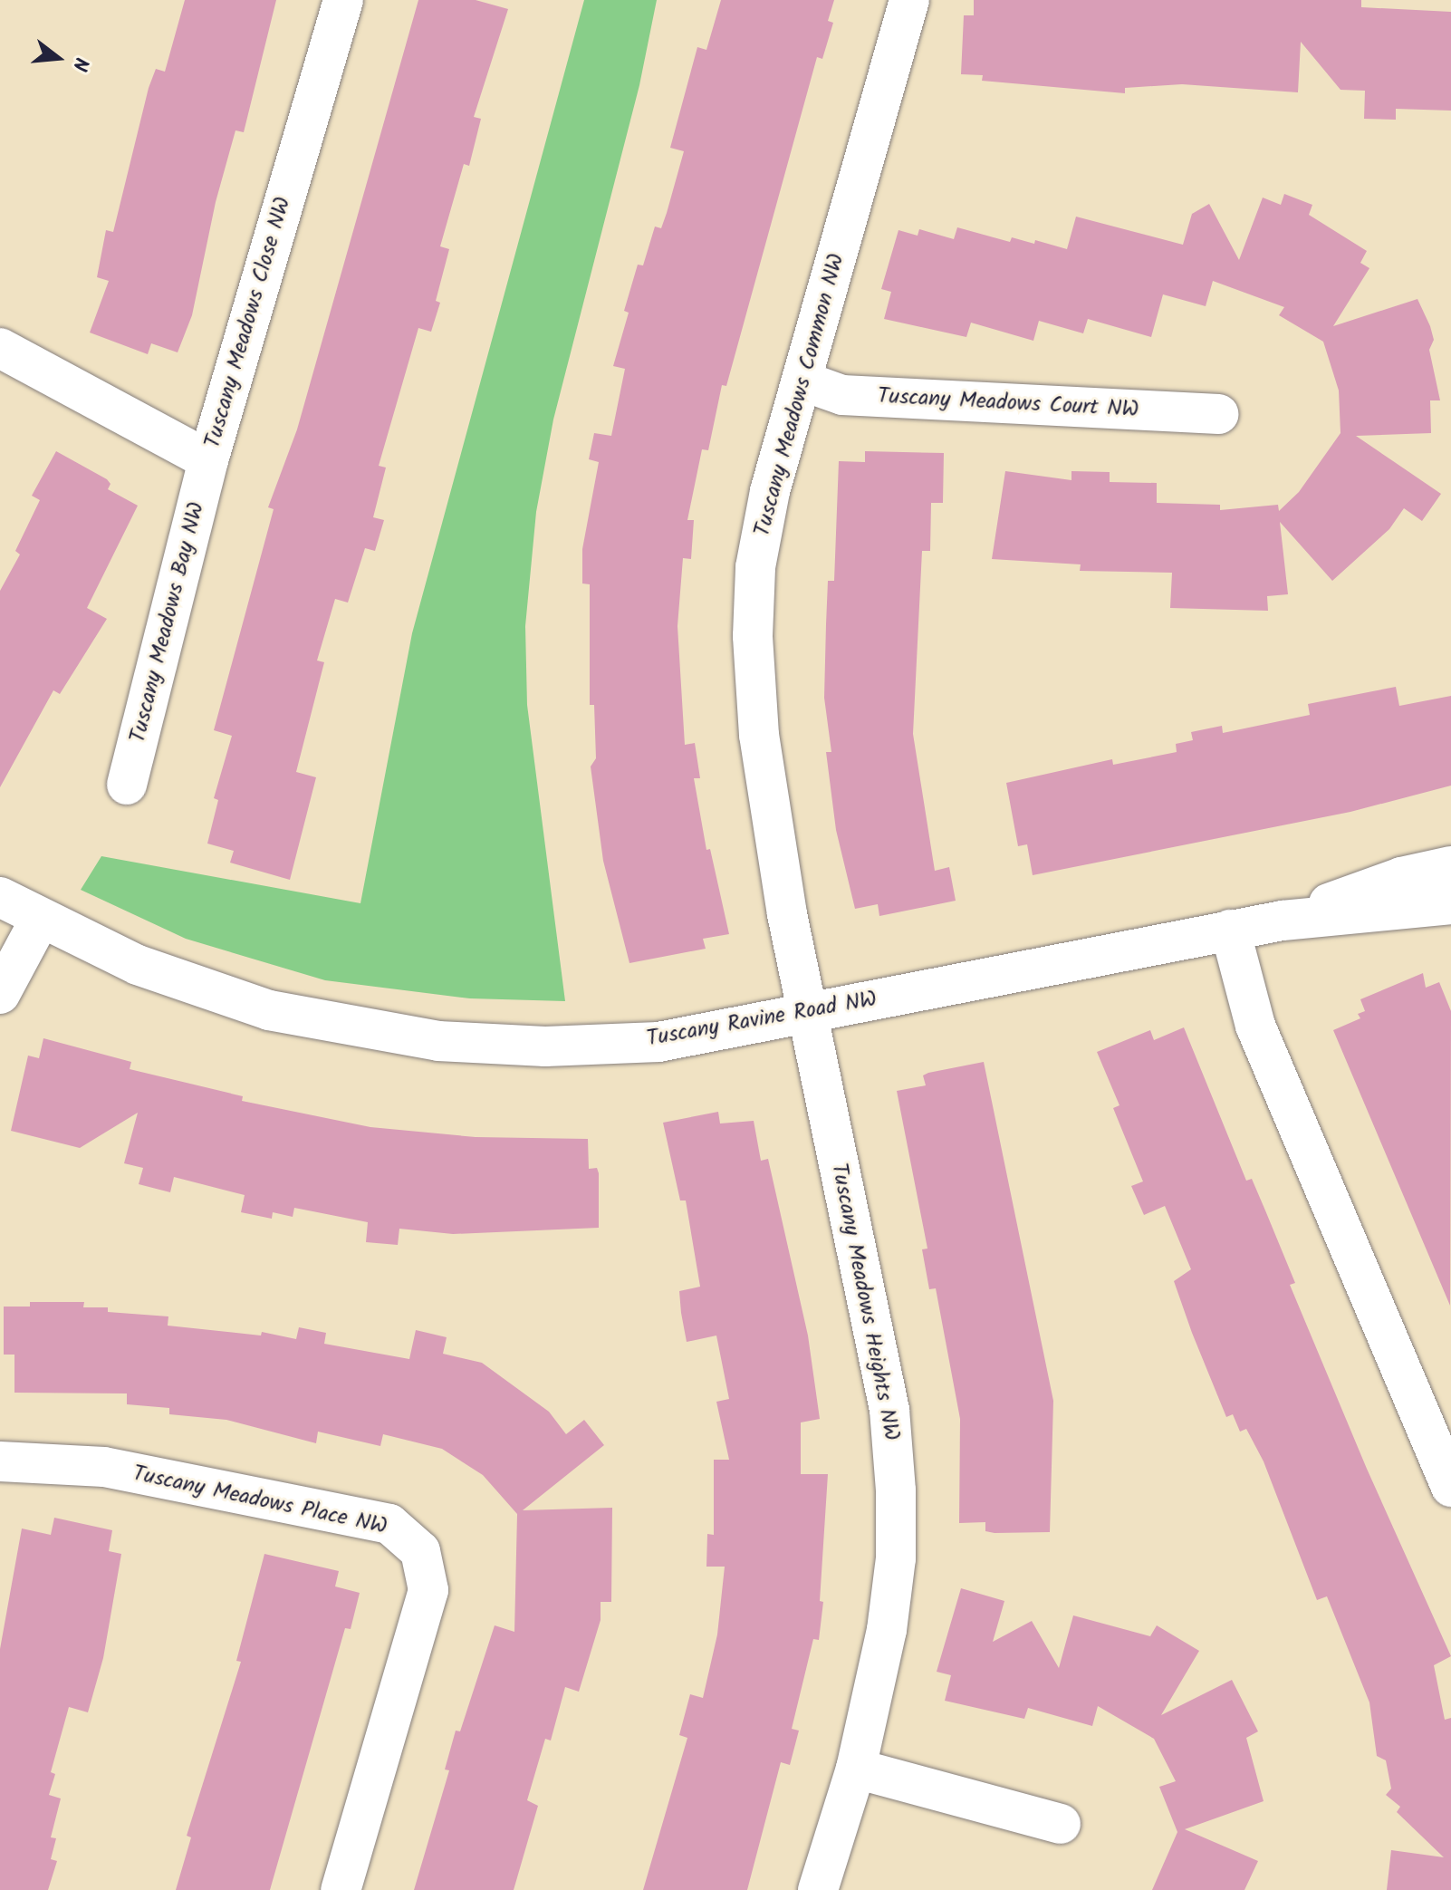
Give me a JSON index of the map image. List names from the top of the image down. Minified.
{"streets":{"street":["Tuscany Meadows Close NW","Tuscany Meadows Common NW","Tuscany Meadows Court NW","Tuscany Meadows Bay NW","Tuscany Ravine Road NW","Tuscany Meadows Heights NW","Tuscany Meadows Place NW"]},"crossings":[["Tuscany Meadows Close NW","Tuscany Meadows Bay NW"],["Tuscany Meadows Common NW","Tuscany Meadows Court NW"],["Tuscany Meadows Common NW","Tuscany Ravine Road NW"],["Tuscany Meadows Common NW","Tuscany Meadows Heights NW"],["Tuscany Ravine Road NW","Tuscany Meadows Heights NW"]],"north":"right"}
